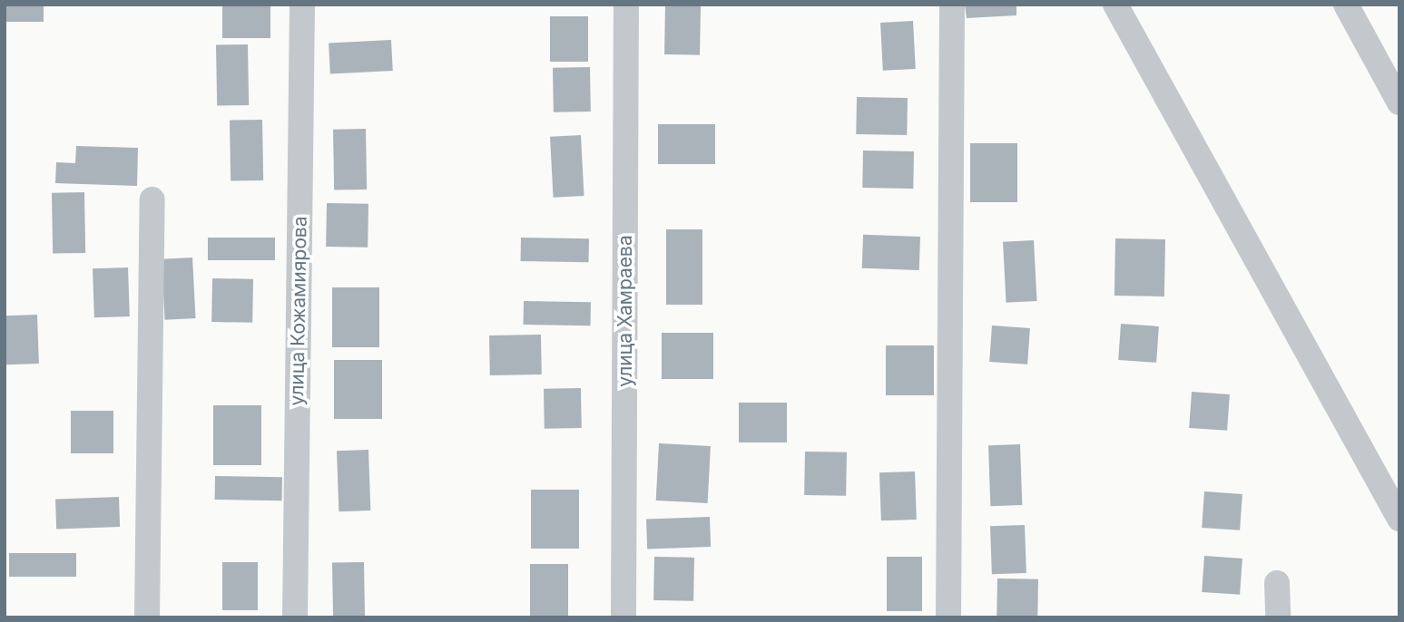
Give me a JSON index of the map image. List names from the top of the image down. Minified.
{"streets":{"street":["улица Кожамиярова","улица Хамраева"]}}
